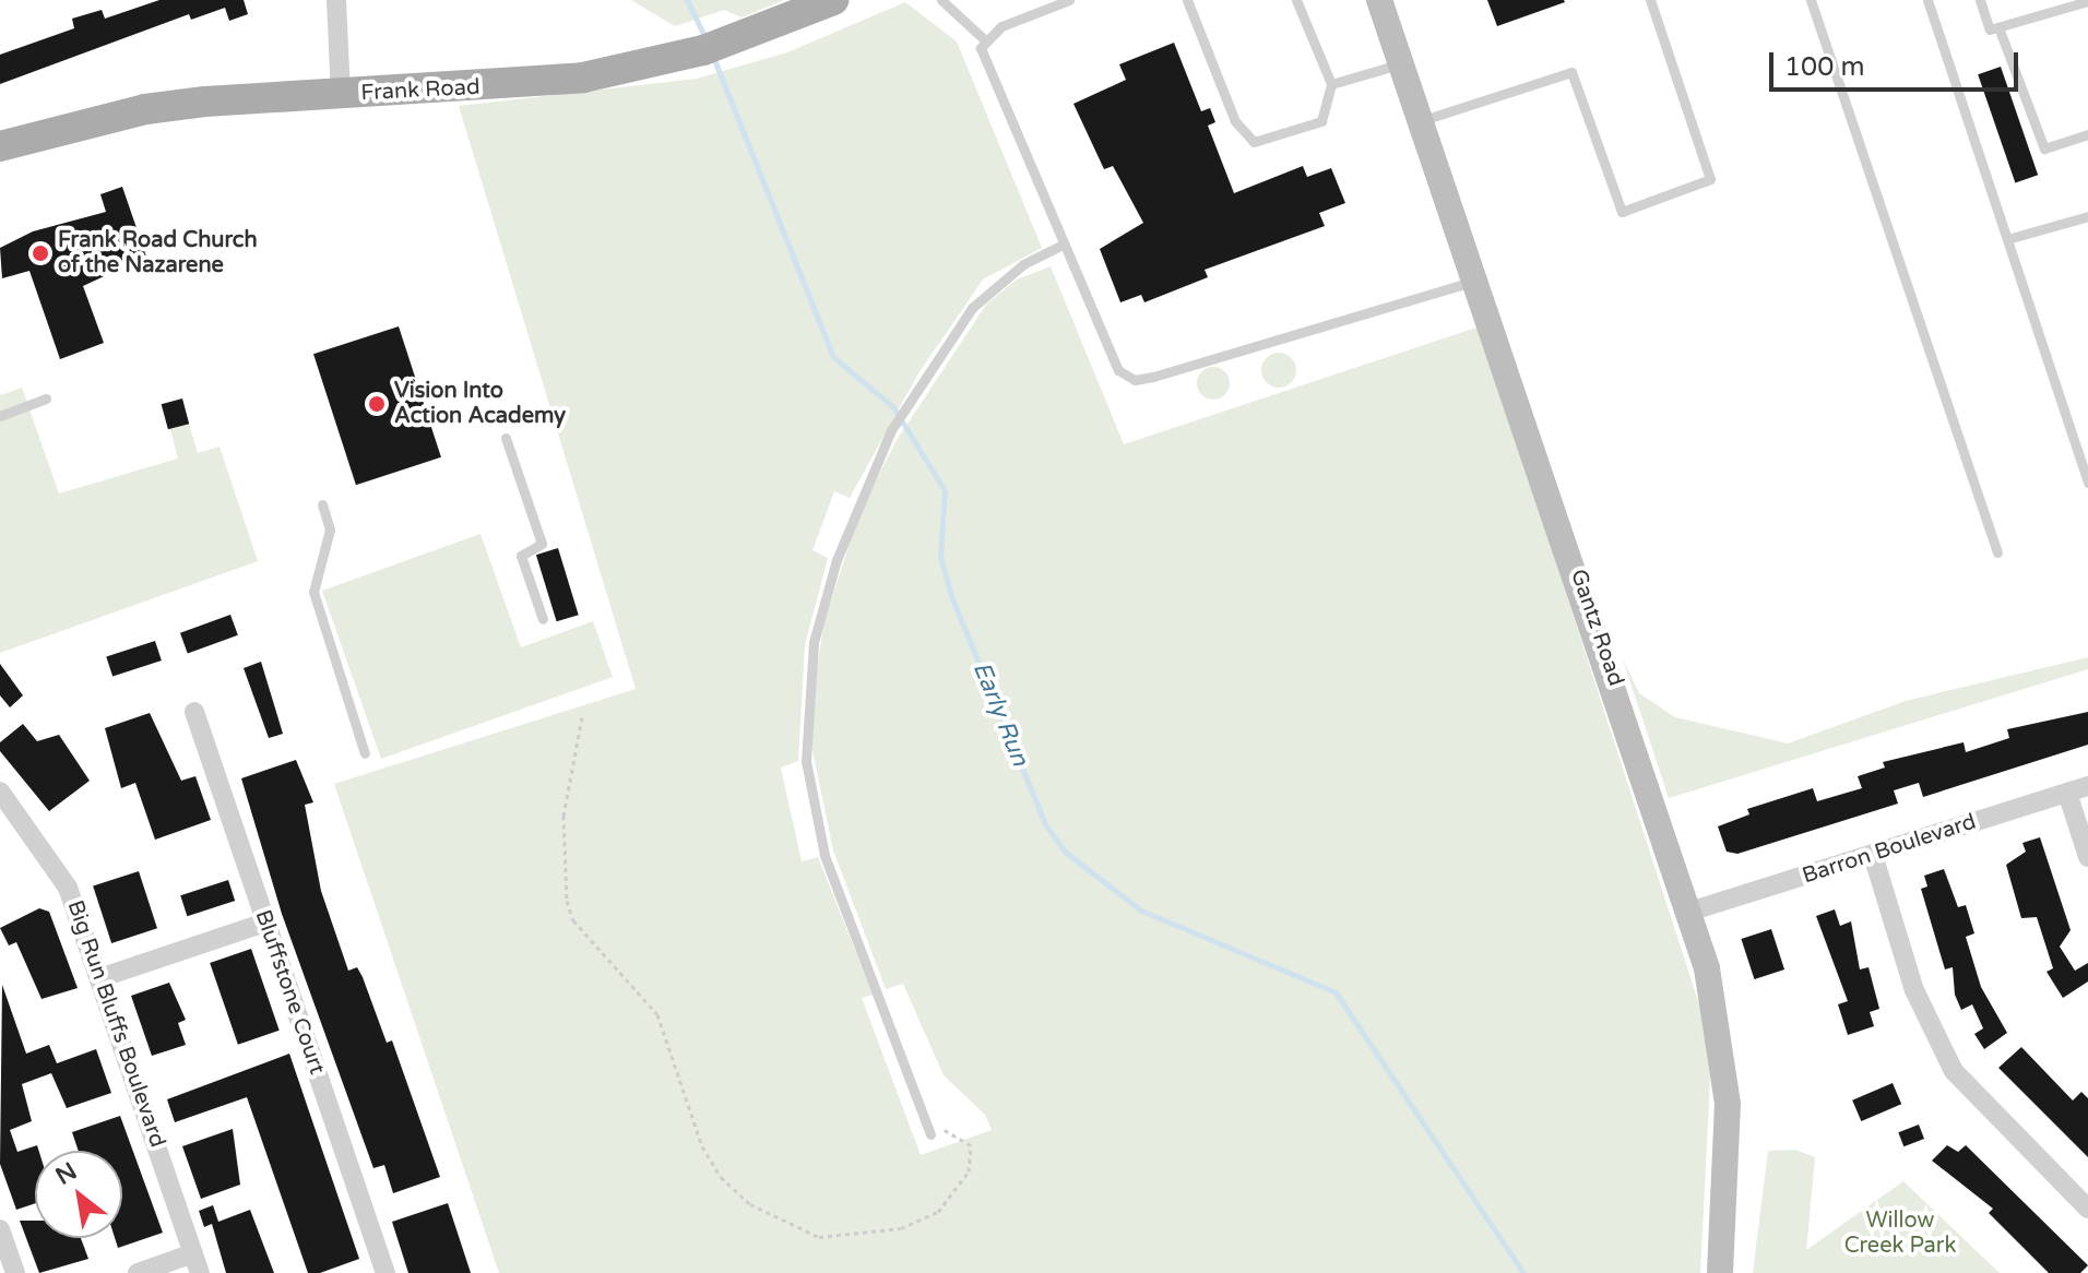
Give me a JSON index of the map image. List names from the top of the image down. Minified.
{"streets":{"main road":["Frank Road","Gantz Road"],"street":["Barron Boulevard","Bluffstone Court","Big Run Bluffs Boulevard"]},"crossings":[["Gantz Road","Barron Boulevard"]],"water":["Early Run"],"parks":["Willow Creek Park"],"places":["Frank Road Church of the Nazarene","Vision Into Action Academy"],"scale_bar":"100 m","north":"top left"}
